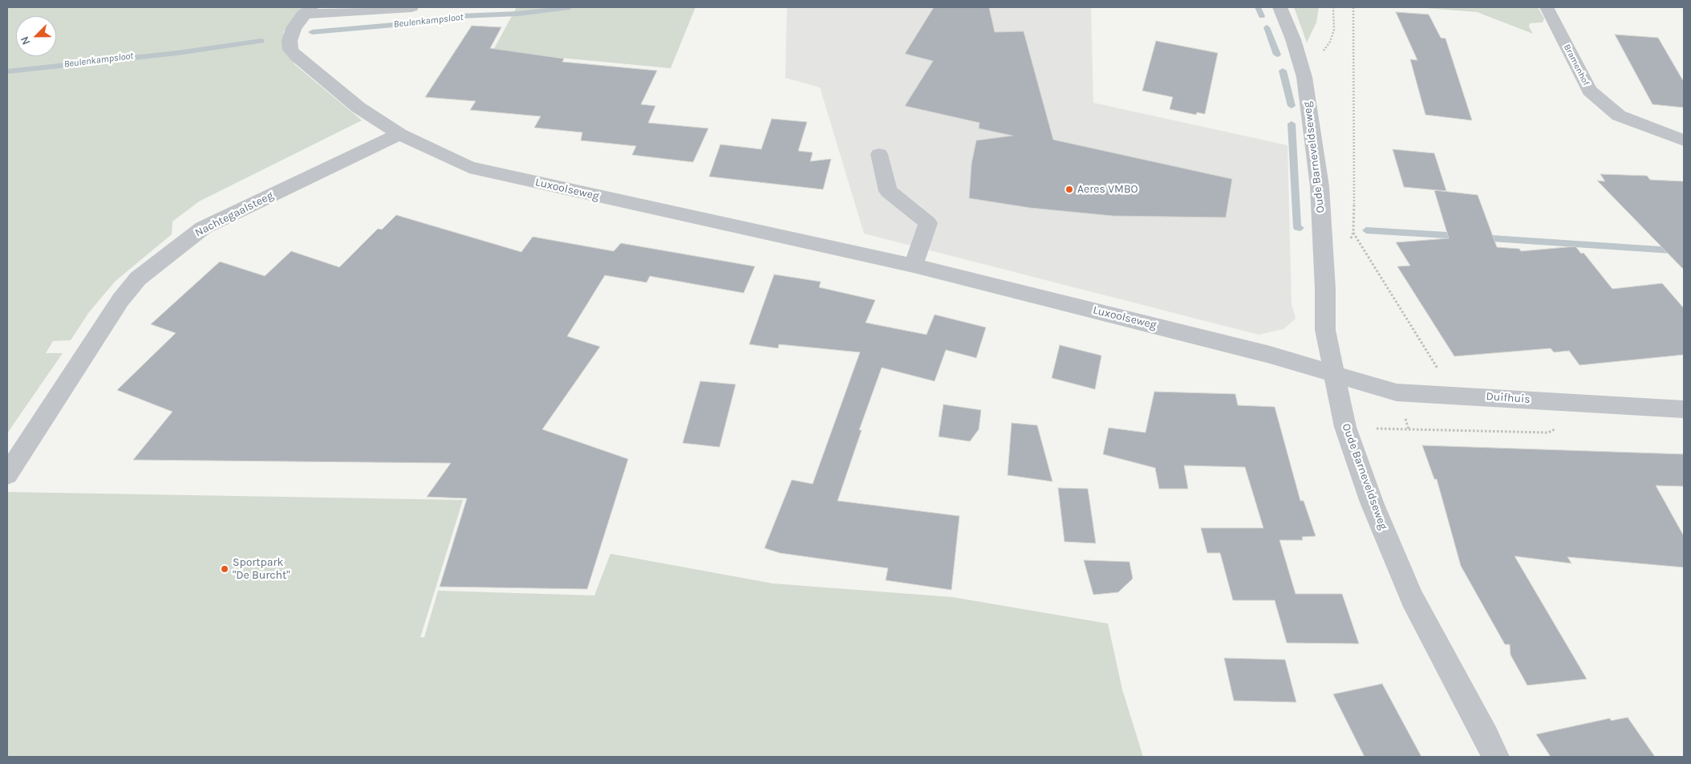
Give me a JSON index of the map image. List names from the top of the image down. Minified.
{"streets":{"street":["Bramenhof","Oude Barneveldseweg","Luxoolseweg","Nachtegaalsteeg","Duifhuis"]},"crossings":[["Oude Barneveldseweg","Luxoolseweg"],["Oude Barneveldseweg","Duifhuis"],["Luxoolseweg","Nachtegaalsteeg"],["Luxoolseweg","Duifhuis"]],"water":["Beulenkampsloot"],"places":["Aeres VMBO","Sportpark \"De Burcht\""],"north":"bottom left"}
